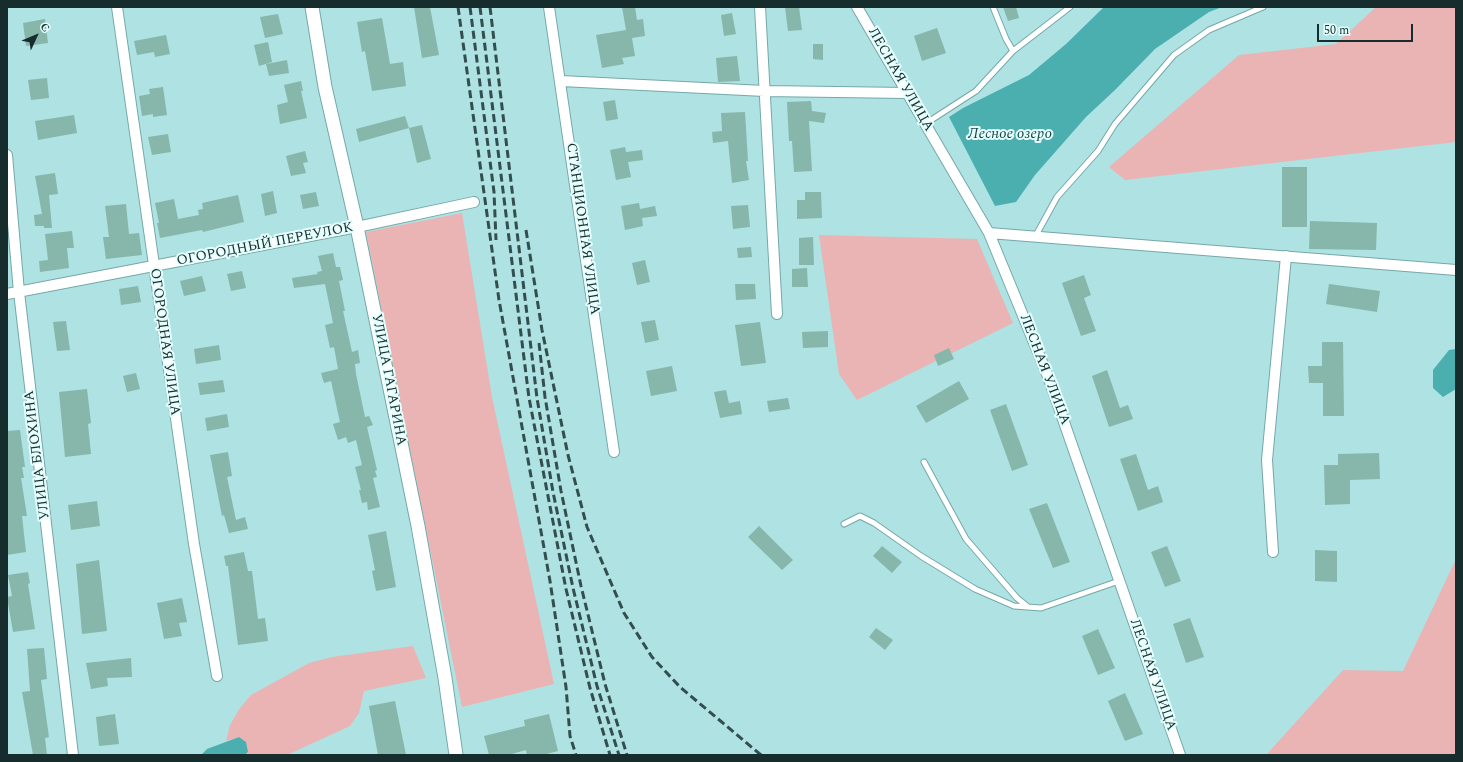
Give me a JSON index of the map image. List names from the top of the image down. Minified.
{"streets":{"street":["ЛЕСНАЯ УЛИЦА","СТАНЦИОННАЯ УЛИЦА","ОГОРОДНЫЙ ПЕРЕУЛОК","ОГОРОДНАЯ УЛИЦА","УЛИЦА ГАГАРИНА","УЛИЦА БЛОХИНА"]},"crossings":[["ОГОРОДНЫЙ ПЕРЕУЛОК","ОГОРОДНАЯ УЛИЦА"],["ОГОРОДНЫЙ ПЕРЕУЛОК","УЛИЦА ГАГАРИНА"],["ОГОРОДНЫЙ ПЕРЕУЛОК","УЛИЦА БЛОХИНА"]],"water":["Лесное озеро"],"scale_bar":"50 m","north":"top right"}
